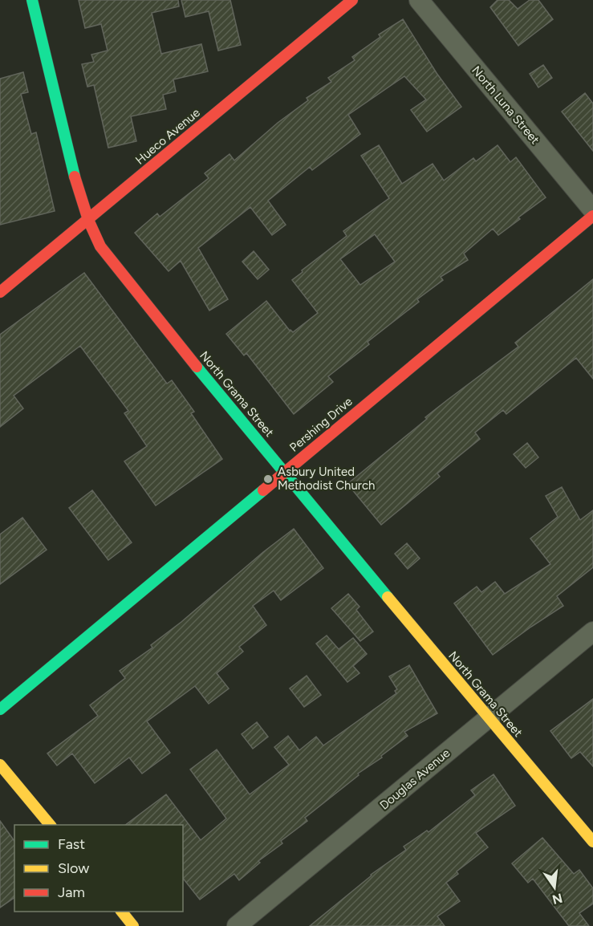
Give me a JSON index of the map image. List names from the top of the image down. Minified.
{"streets":{"street":["North Luna Street","Hueco Avenue","North Grama Street","Pershing Drive","Douglas Avenue"]},"crossings":[["Hueco Avenue","North Grama Street"],["North Grama Street","Pershing Drive"],["North Grama Street","Douglas Avenue"]],"places":["Asbury United Methodist Church"],"legend":["Fast","Slow","Jam"],"north":"bottom"}
